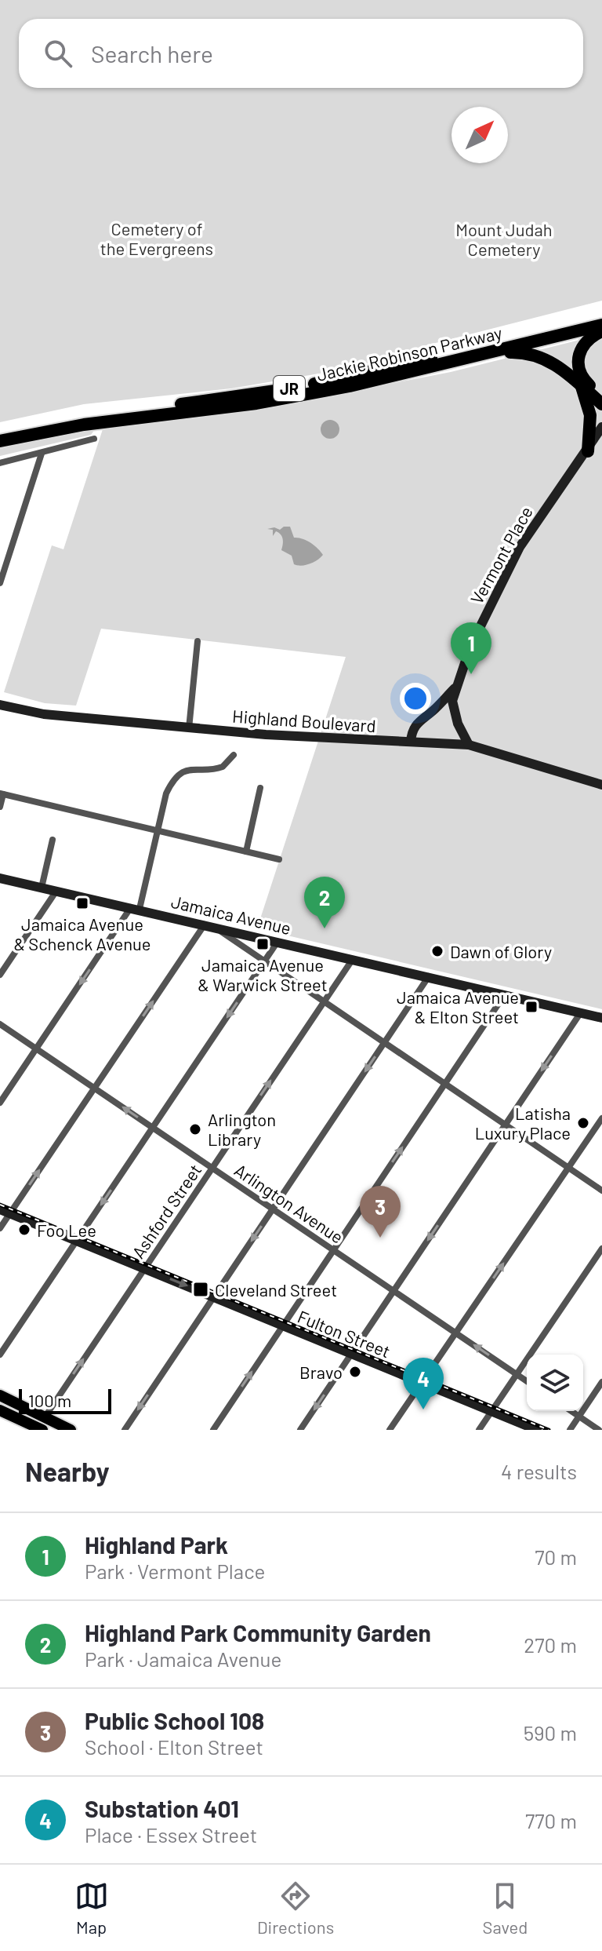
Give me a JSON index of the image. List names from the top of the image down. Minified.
{"streets":{"highway":["Jackie Robinson Parkway","JR"],"main road":["Vermont Place","Highland Boulevard","Jamaica Avenue","Fulton Street"],"street":["Arlington Avenue","Ashford Street"]},"crossings":[["Vermont Place","Highland Boulevard"],["Jamaica Avenue","Ashford Street"],["Arlington Avenue","Ashford Street"],["Ashford Street","Fulton Street"]],"one_way":["Ashford Street"],"parks":["Cemetery of the Evergreens","Mount Judah Cemetery"],"places":{"transit":["Jamaica Avenue & Schenck Avenue","Jamaica Avenue & Warwick Street","Jamaica Avenue & Elton Street","Cleveland Street"],"other":["Dawn of Glory","Latisha Luxury Place","Arlington Library","Foo Lee","Bravo"]},"scale_bar":"100 m","north":"top right","page":{"search":"Search here","pins":["1","2","3","4"],"scale":"100 m","heading":["Nearby","4 results"],"list":[{"mark":"1","name":"Highland Park","note":"Park · Vermont Place","value":"70 m"},{"mark":"2","name":"Highland Park Community Garden","note":"Park · Jamaica Avenue","value":"270 m"},{"mark":"3","name":"Public School 108","note":"School · Elton Street","value":"590 m"},{"mark":"4","name":"Substation 401","note":"Place · Essex Street","value":"770 m"}],"nav":["Map","Directions","Saved"]}}
